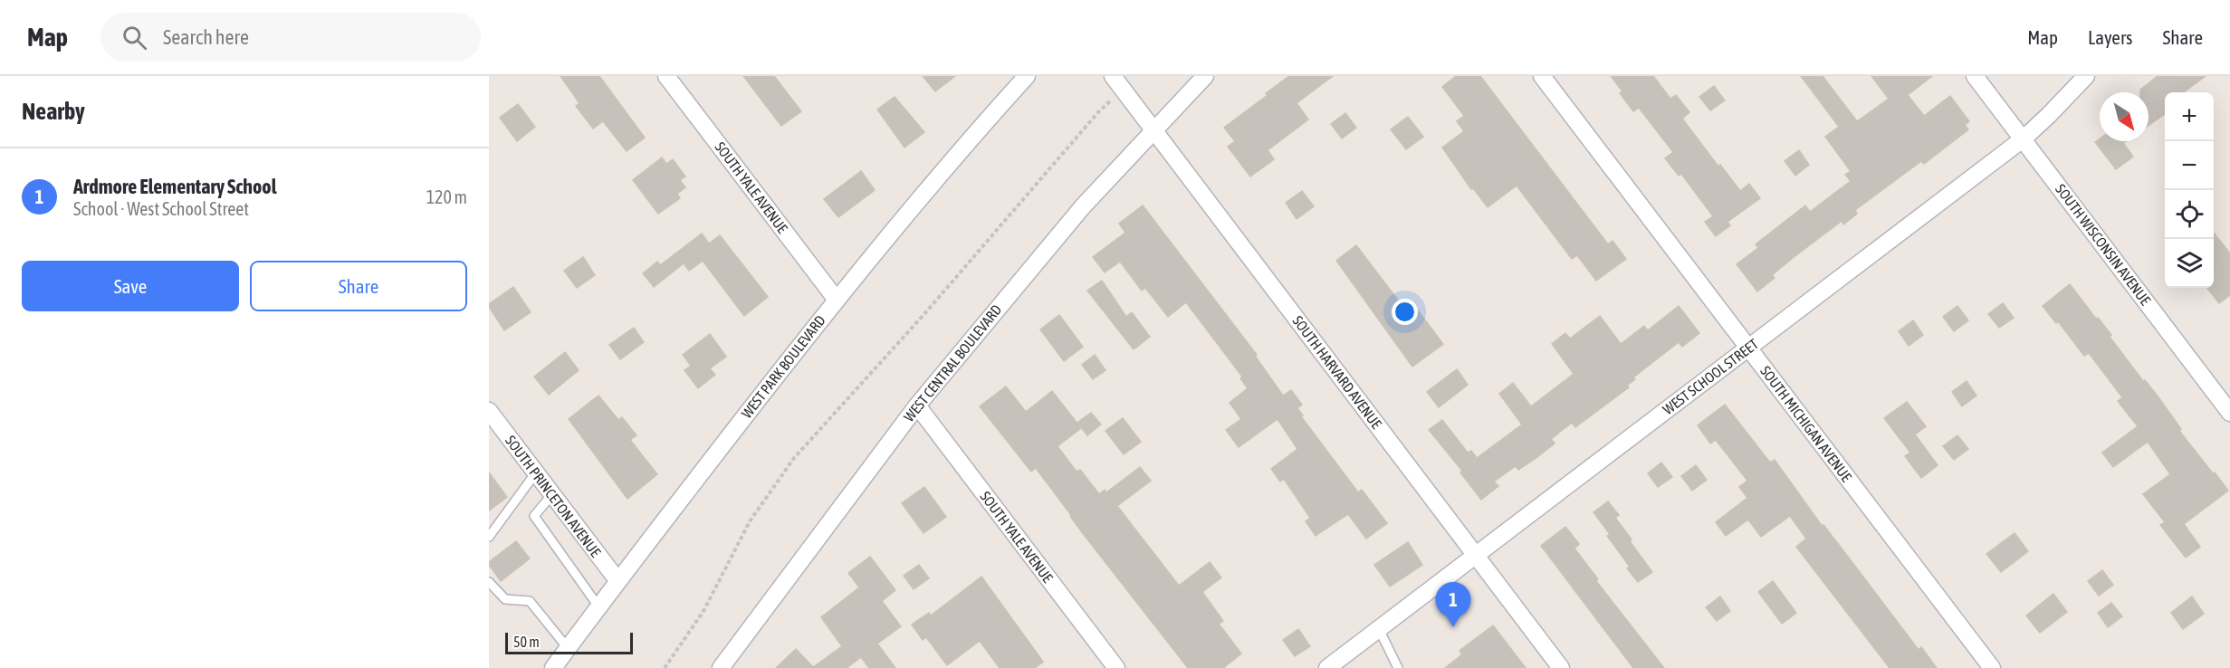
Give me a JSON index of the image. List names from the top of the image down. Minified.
{"streets":{"street":["SOUTH YALE AVENUE","SOUTH WISCONSIN AVENUE","WEST CENTRAL BOULEVARD","WEST PARK BOULEVARD","SOUTH HARVARD AVENUE","WEST SCHOOL STREET","SOUTH MICHIGAN AVENUE","SOUTH PRINCETON AVENUE"]},"crossings":[["SOUTH YALE AVENUE","WEST CENTRAL BOULEVARD"],["SOUTH YALE AVENUE","WEST PARK BOULEVARD"],["SOUTH WISCONSIN AVENUE","WEST SCHOOL STREET"],["WEST CENTRAL BOULEVARD","SOUTH HARVARD AVENUE"],["WEST PARK BOULEVARD","SOUTH PRINCETON AVENUE"],["SOUTH HARVARD AVENUE","WEST SCHOOL STREET"],["WEST SCHOOL STREET","SOUTH MICHIGAN AVENUE"]],"scale_bar":"50 m","north":"bottom right","page":{"header":"Map","search":"Search here","nav":["Map","Layers","Share"],"heading":"Nearby","map_buttons":["+","−"],"list":[{"mark":"1","name":"Ardmore Elementary School","note":"School · West School Street","value":"120 m"}],"buttons":["Save","Share"],"pins":"1","scale":"50 m"}}
